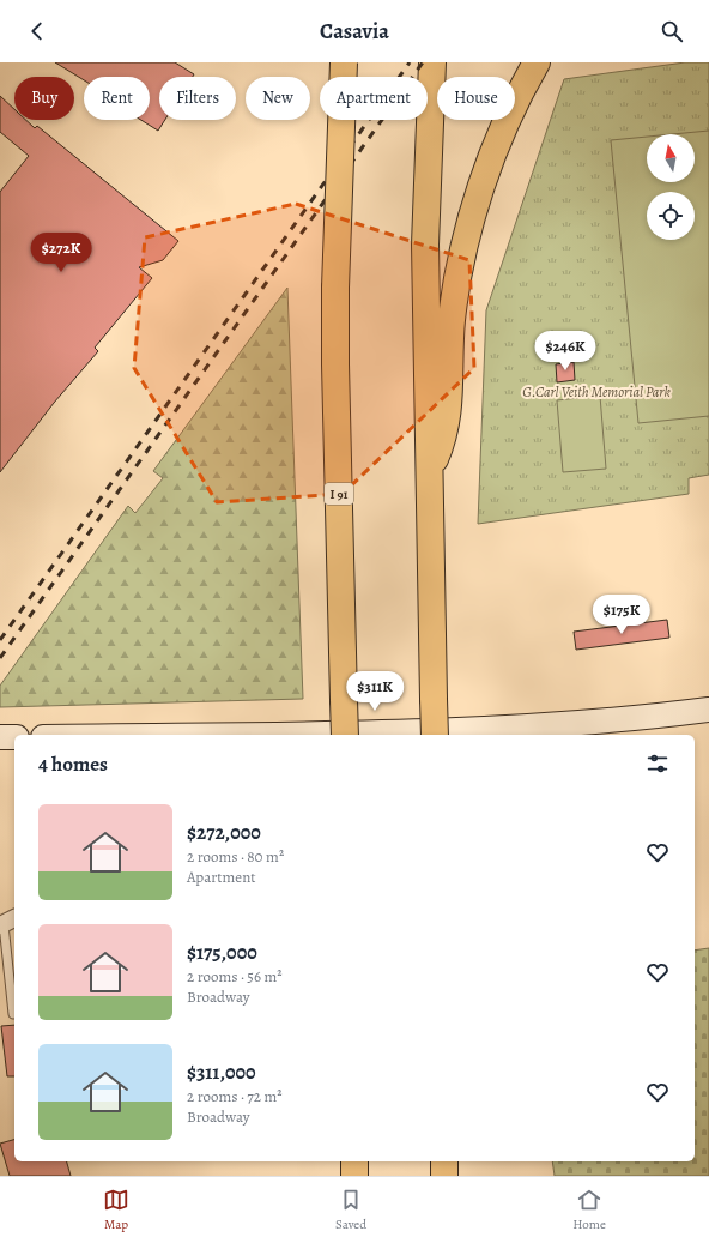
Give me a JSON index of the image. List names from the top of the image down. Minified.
{"streets":{"highway":["I 91"]},"parks":["G.Carl Veith Memorial Park"],"north":"top","page":{"header":"Casavia","chip":["Buy","Rent","Filters","New","Apartment","House"],"price":["$272K","$246K","$175K","$311K"],"heading":"4 homes","list":[{"name":"$272,000","note":"2 rooms · 80 m² · Apartment"},{"name":"$175,000","note":"2 rooms · 56 m² · Broadway"},{"name":"$311,000","note":"2 rooms · 72 m² · Broadway"}],"tabs":["Map","Saved","Home"]}}
